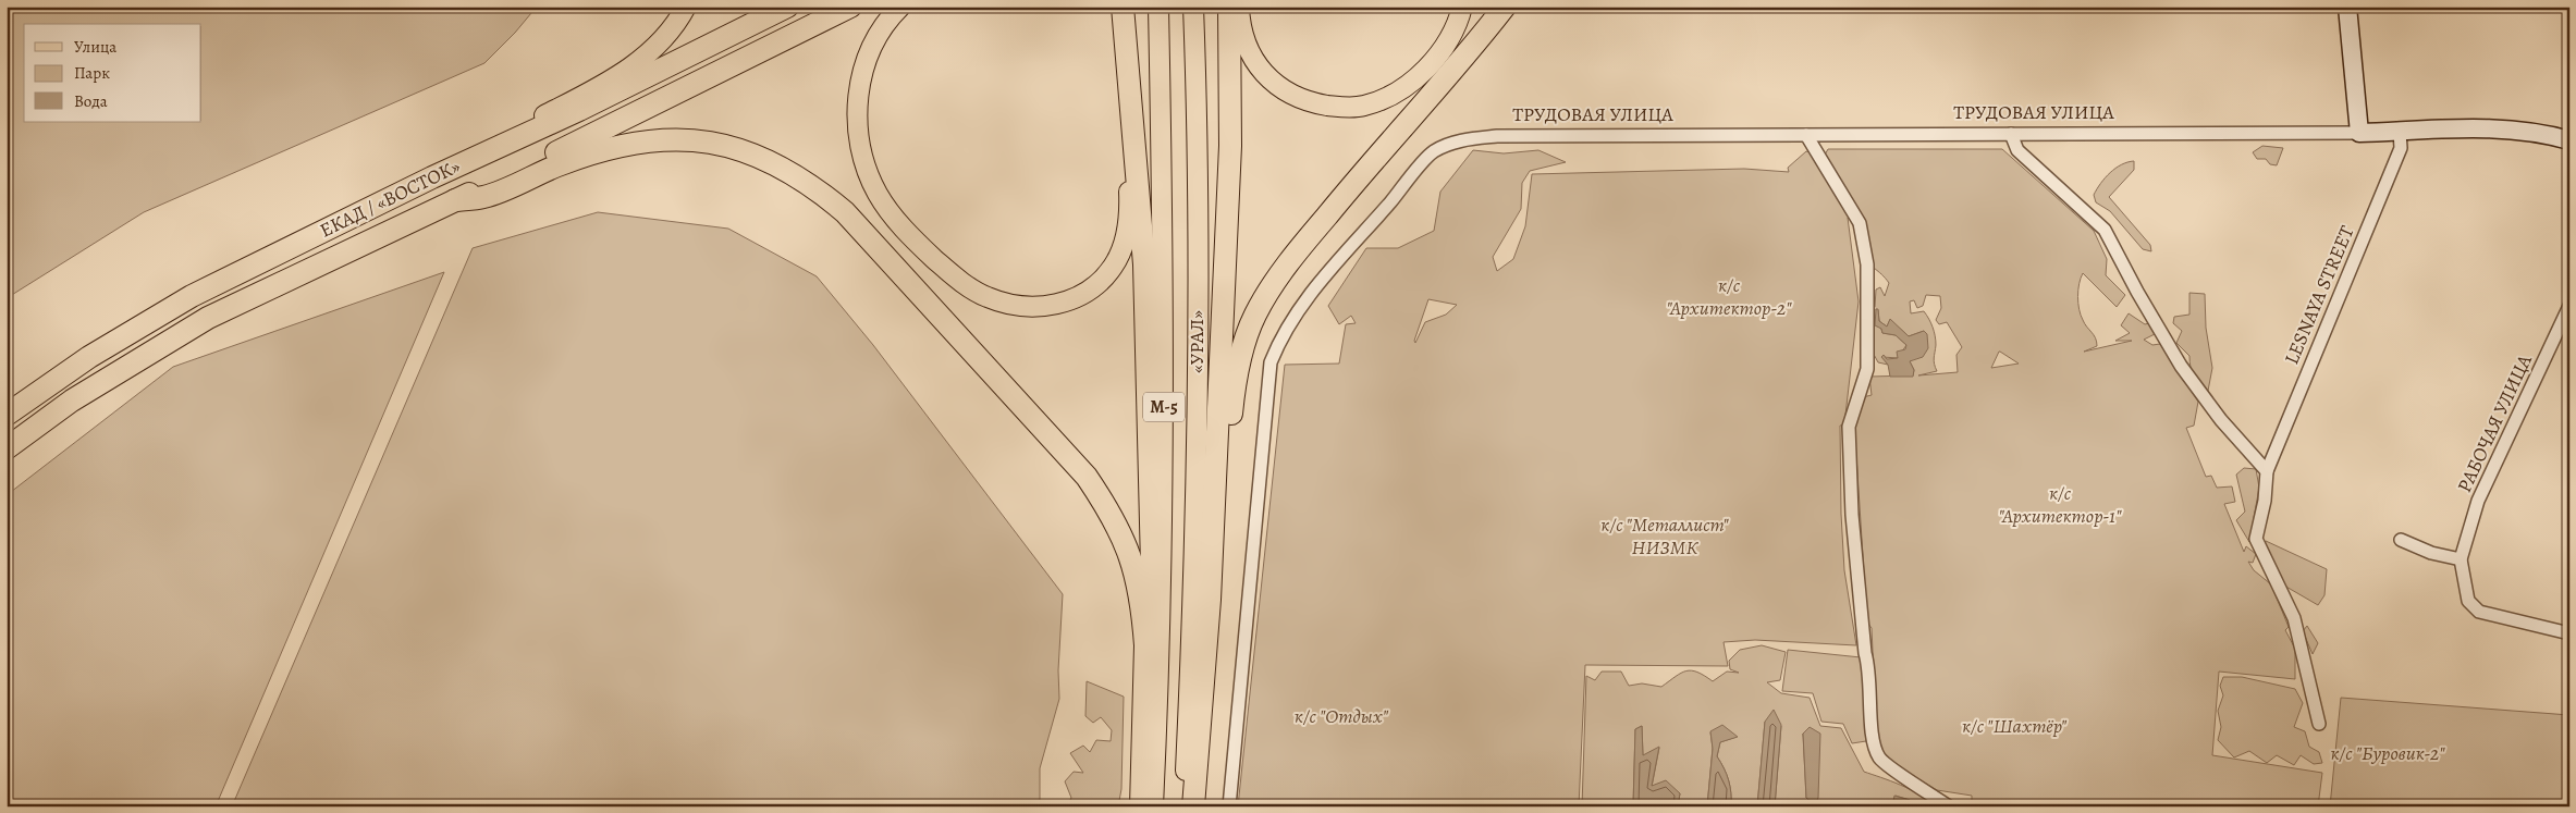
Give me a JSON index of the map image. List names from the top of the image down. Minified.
{"streets":{"highway":["ЕКАД / «ВОСТОК»"],"main road":["ТРУДОВАЯ УЛИЦА","«УРАЛ»","М-5"],"street":["LESNAYA STREET","РАБОЧАЯ УЛИЦА"]},"crossings":[["ТРУДОВАЯ УЛИЦА","LESNAYA STREET"]],"parks":["к/с \"Архитектор-2\"","к/с \"Архитектор-1\"","к/с \"Металлист\" НИЗМК","к/с \"Отдых\"","к/с \"Шахтёр\"","к/с \"Буровик-2\""],"legend":["Улица","Парк","Вода"]}
